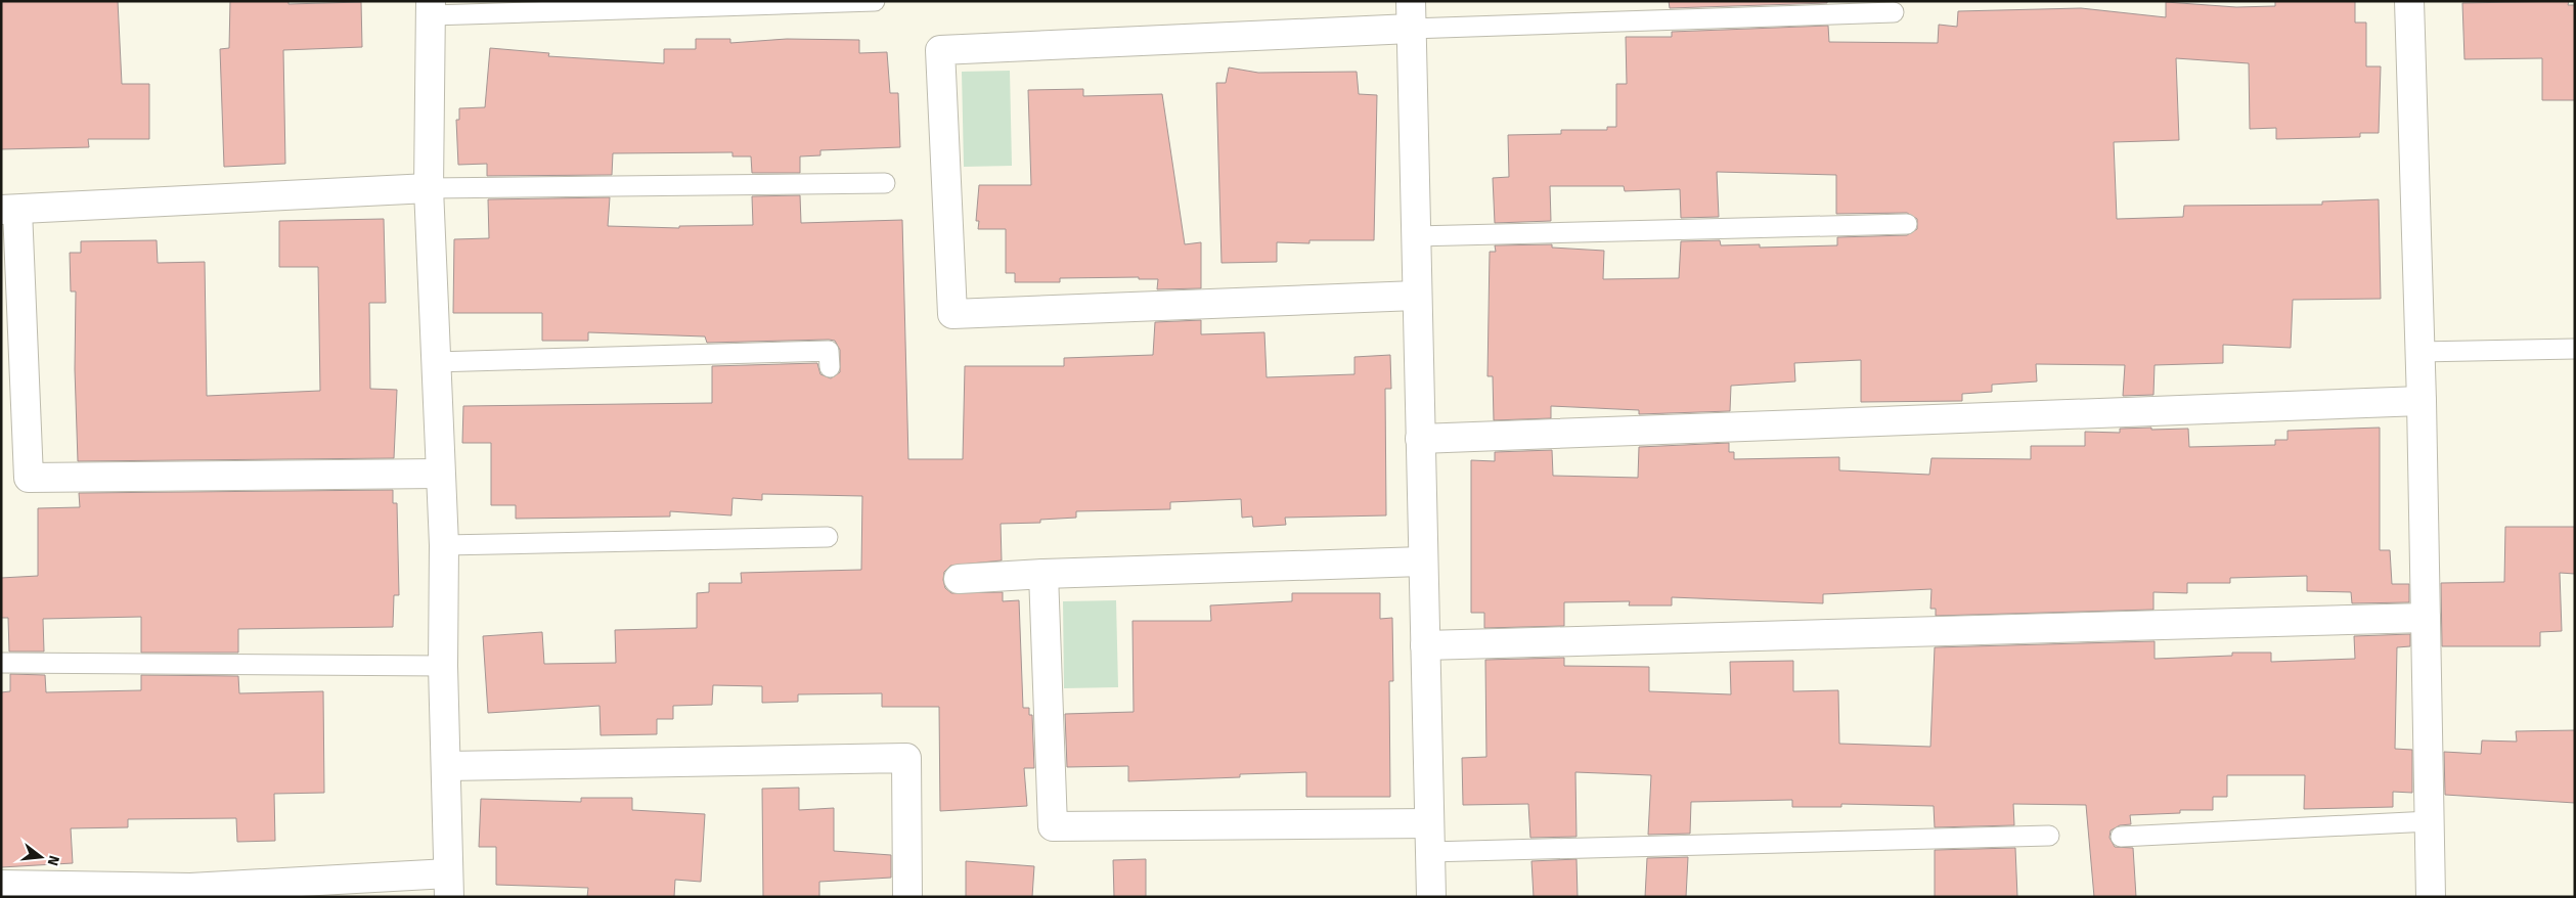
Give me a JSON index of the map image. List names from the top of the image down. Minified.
{"north":"right"}
